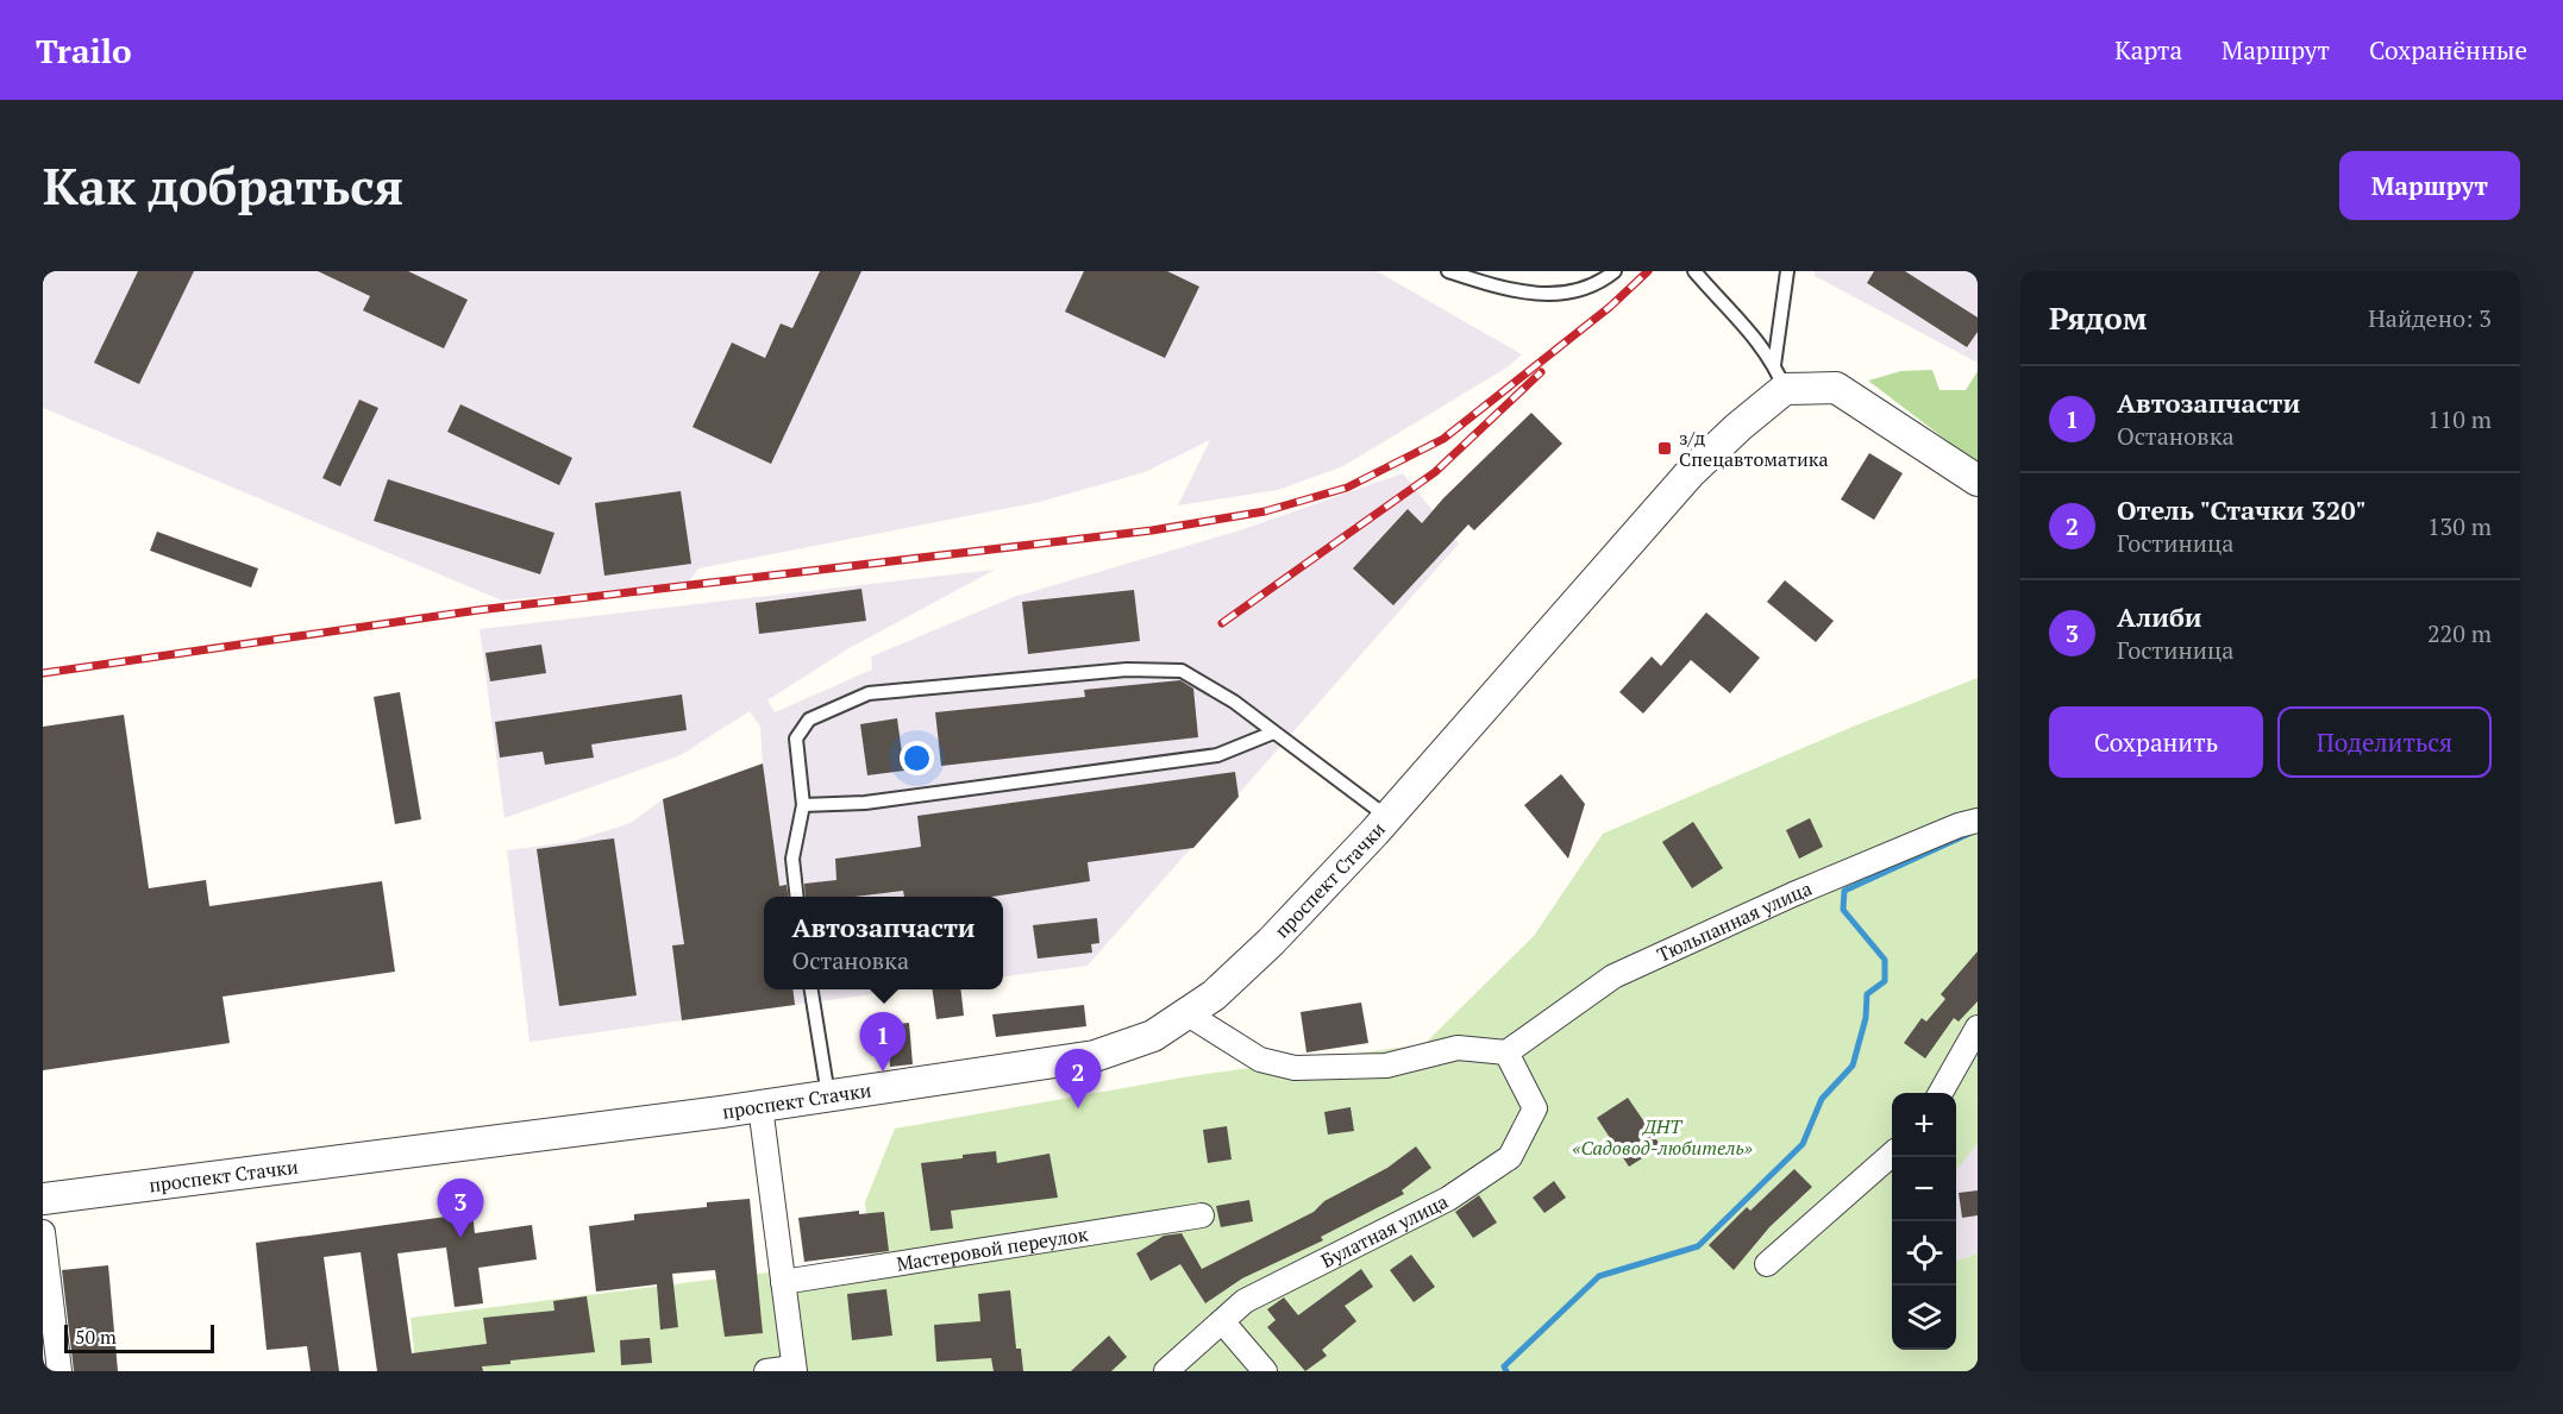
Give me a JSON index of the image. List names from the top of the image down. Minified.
{"streets":{"street":["проспект Стачки","Тюльпанная улица","Булатная улица","Мастеровой переулок"]},"crossings":[["Тюльпанная улица","Булатная улица"]],"parks":["ДНТ «Садовод-любитель»"],"places":{"transit":["з/д Спецавтоматика"]},"scale_bar":"50 m","page":{"header":"Trailo","nav":["Карта","Маршрут","Сохранённые"],"buttons":["Маршрут",["Сохранить","Поделиться"]],"title":"Как добраться","heading":["Рядом","Найдено: 3"],"list":[{"mark":"1","name":"Автозапчасти","note":"Остановка","value":"110 m"},{"mark":"2","name":"Отель \"Стачки 320\"","note":"Гостиница","value":"130 m"},{"mark":"3","name":"Алиби","note":"Гостиница","value":"220 m"}],"popup":["Автозапчасти","Остановка"],"pins":["1","2","3"],"map_buttons":["+","−"],"scale":"50 m"}}
